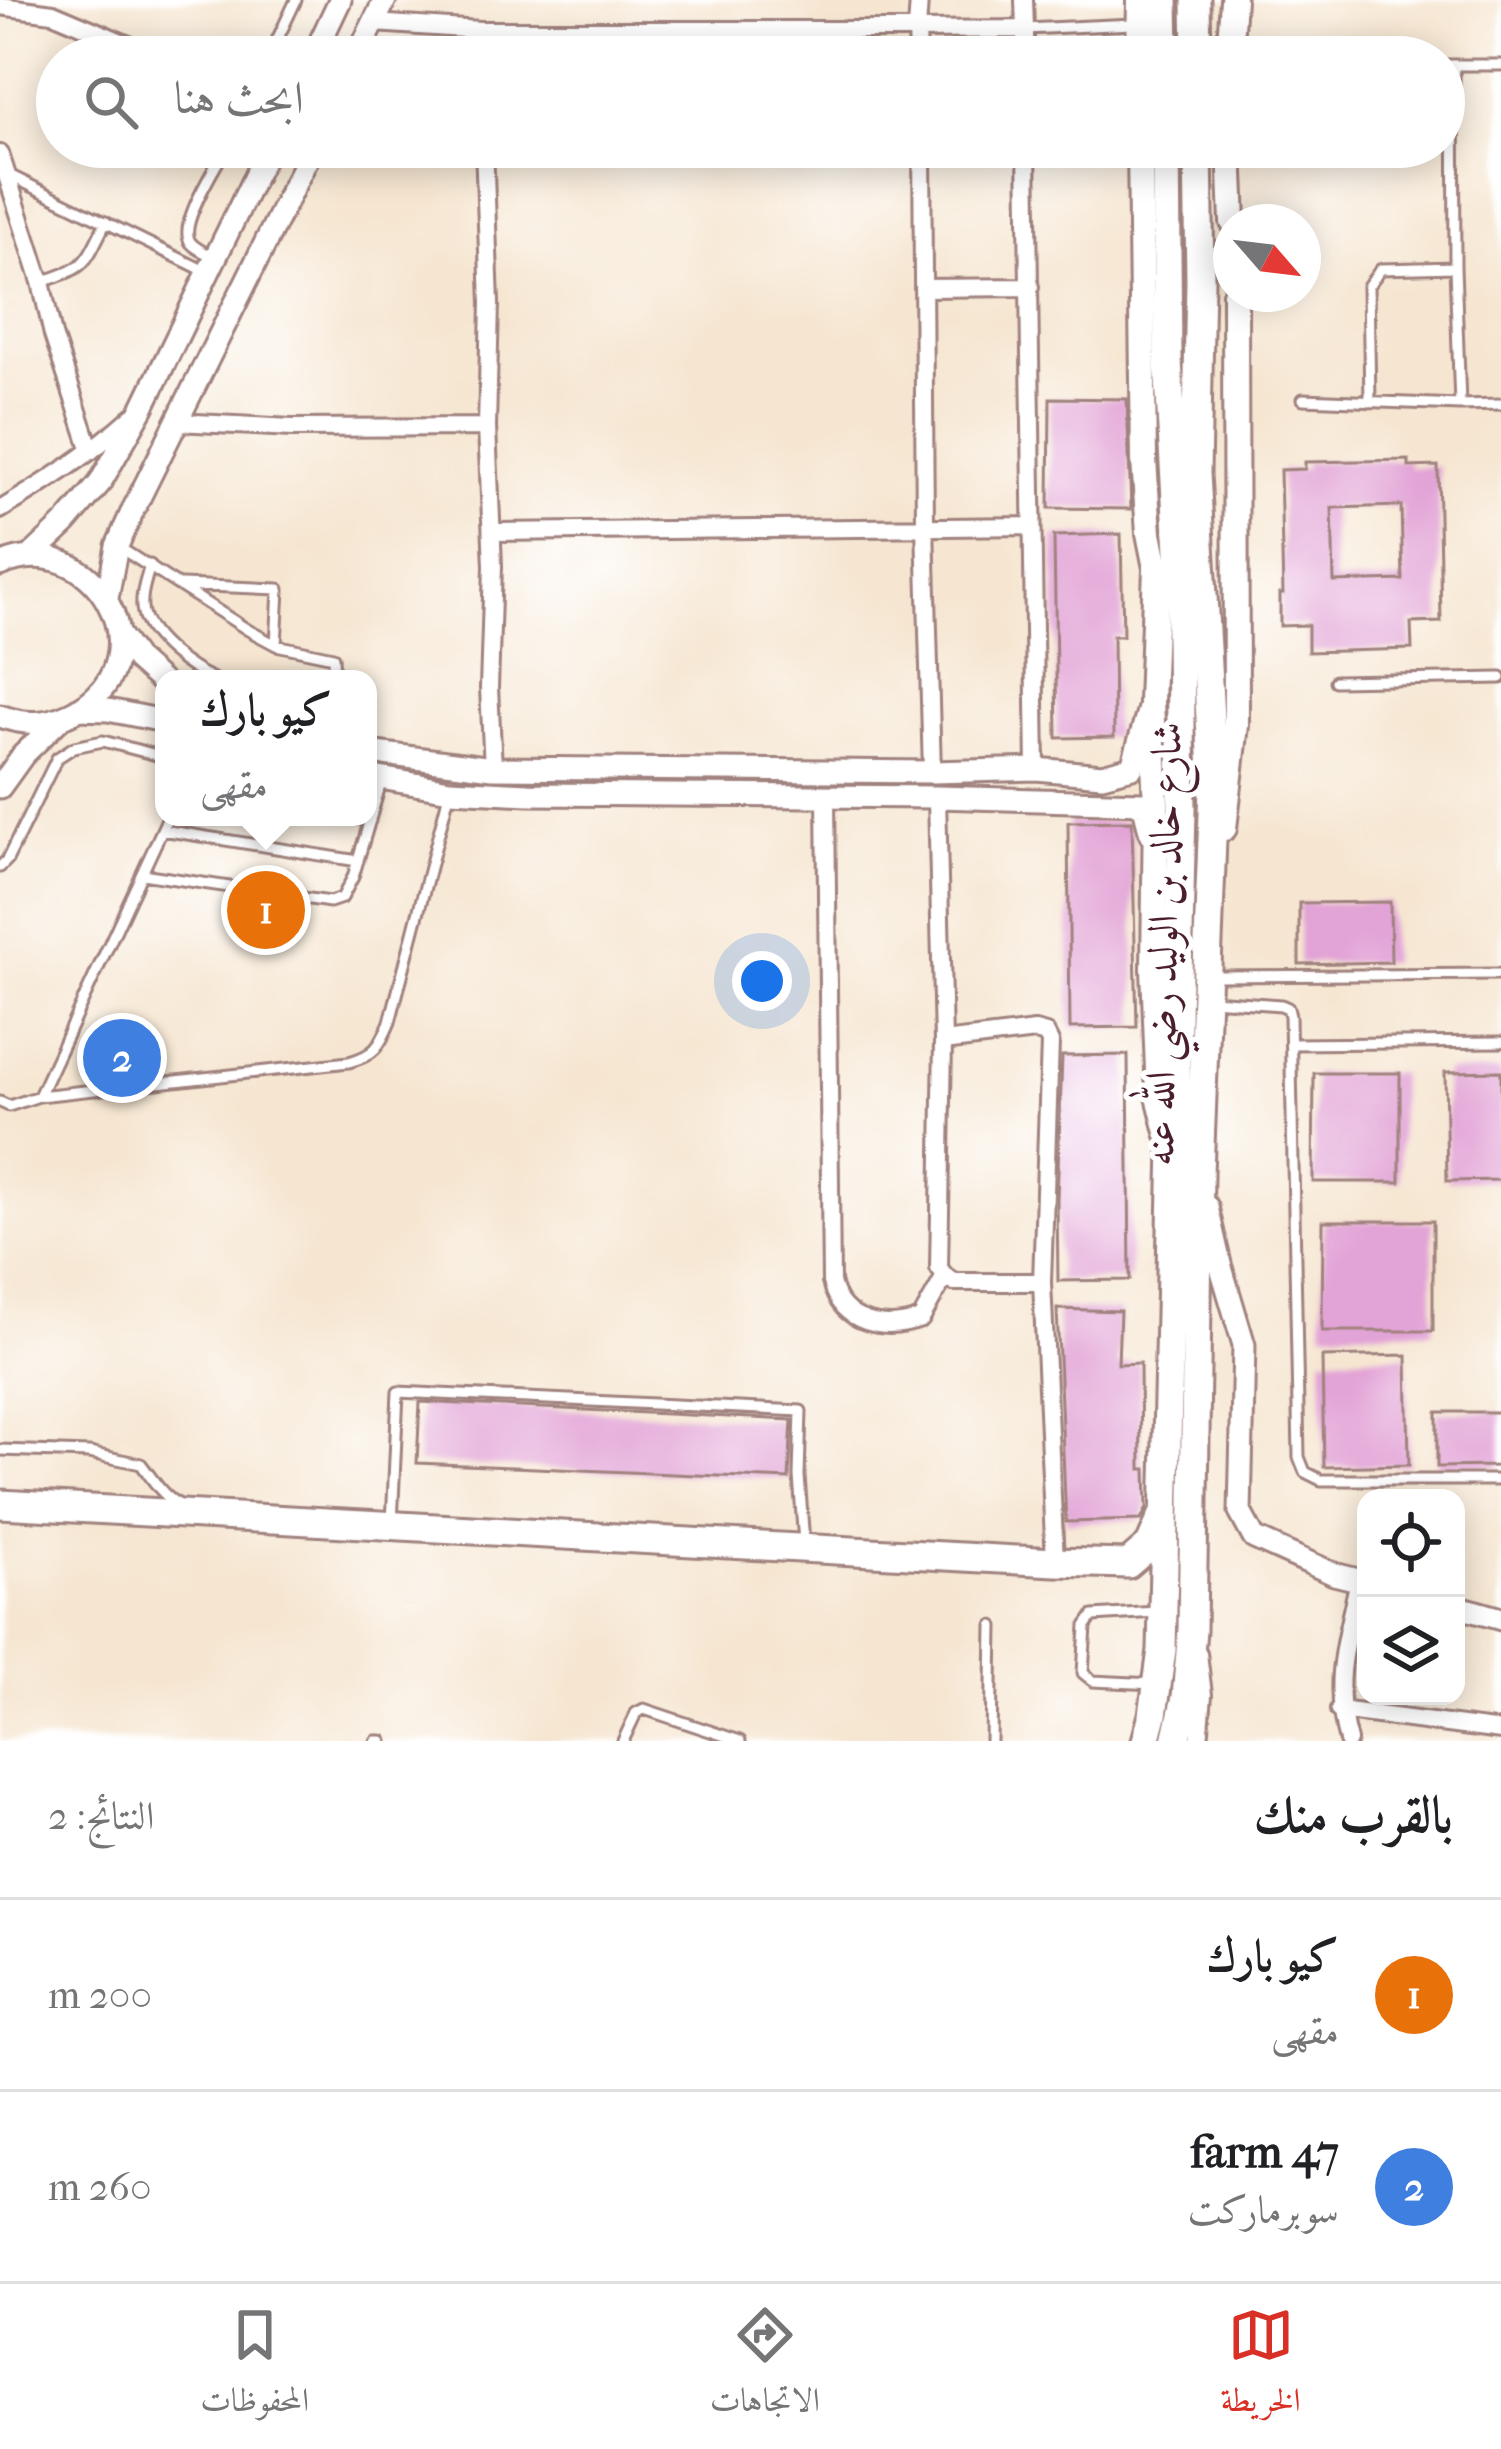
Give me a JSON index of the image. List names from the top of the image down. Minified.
{"streets":{"main road":["شارع خالد بن الوليد رضي الله عنه"]},"north":"bottom right","page":{"search":"ابحث هنا","popup":["كيو بارك","مقهى"],"pins":["1","2"],"heading":["بالقرب منك","النتائج: 2"],"list":[{"mark":"1","name":"كيو بارك","note":"مقهى","value":"200 m"},{"mark":"2","name":"farm 47","note":"سوبرماركت","value":"260 m"}],"nav":["الخريطة","الاتجاهات","المحفوظات"]}}
